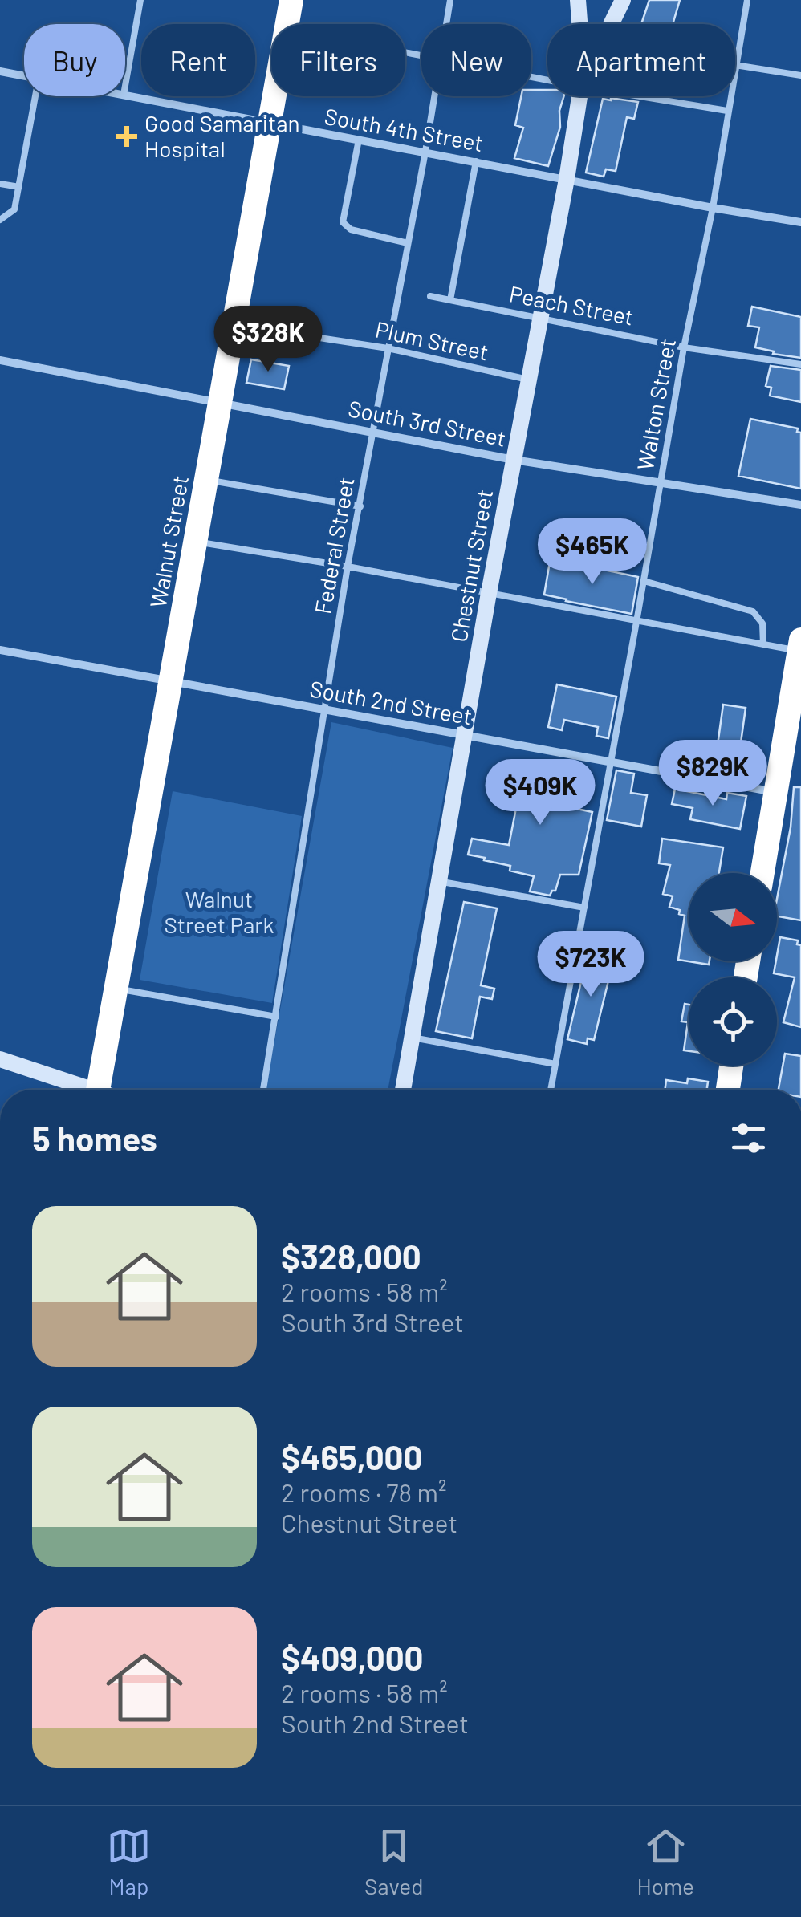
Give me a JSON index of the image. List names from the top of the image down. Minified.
{"streets":{"highway":["Walnut Street"],"street":["South 4th Street","South 3rd Street","Chestnut Street","South 2nd Street"],"lane":["Peach Street","Plum Street","Walton Street","Federal Street"]},"crossings":[["South 4th Street","Walton Street"],["South 4th Street","Walnut Street"],["South 4th Street","Federal Street"],["South 4th Street","Chestnut Street"],["Peach Street","Walton Street"],["Peach Street","Chestnut Street"],["Plum Street","Walnut Street"],["Plum Street","Federal Street"],["Plum Street","Chestnut Street"],["Walton Street","South 3rd Street"],["Walton Street","South 2nd Street"],["South 3rd Street","Walnut Street"],["South 3rd Street","Federal Street"],["South 3rd Street","Chestnut Street"],["Walnut Street","South 2nd Street"],["Federal Street","South 2nd Street"],["Chestnut Street","South 2nd Street"]],"parks":["Walnut Street Park"],"places":{"health":["Good Samaritan Hospital"]},"north":"right","page":{"chip":["Buy","Rent","Filters","New","Apartment"],"price":["$328K","$465K","$829K","$409K","$723K"],"heading":"5 homes","list":[{"name":"$328,000","note":"2 rooms · 58 m² · South 3rd Street"},{"name":"$465,000","note":"2 rooms · 78 m² · Chestnut Street"},{"name":"$409,000","note":"2 rooms · 58 m² · South 2nd Street"}],"tabs":["Map","Saved","Home"]}}
